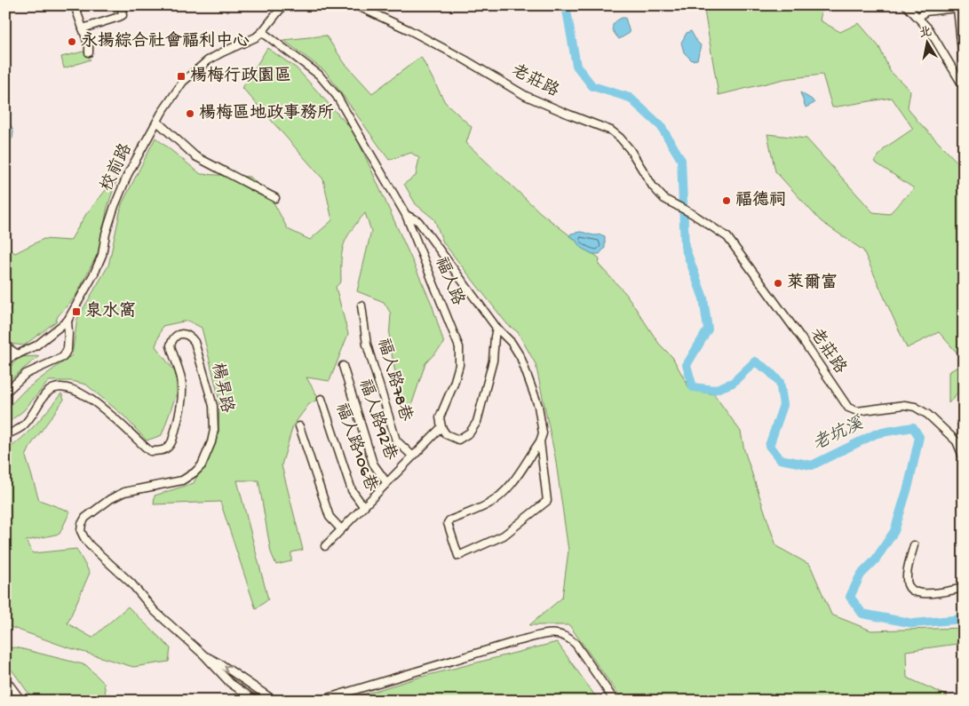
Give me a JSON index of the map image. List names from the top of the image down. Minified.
{"streets":{"street":["老莊路","校前路","福人路","福人路78巷","楊昇路","福人路92巷","福人路106巷"]},"crossings":[["校前路","福人路"]],"water":["老坑溪"],"places":{"other":["永揚綜合社會福利中心","楊梅區地政事務所","福德祠","萊爾富"],"transit":["楊梅行政園區","泉水窩"]},"north":"top"}
